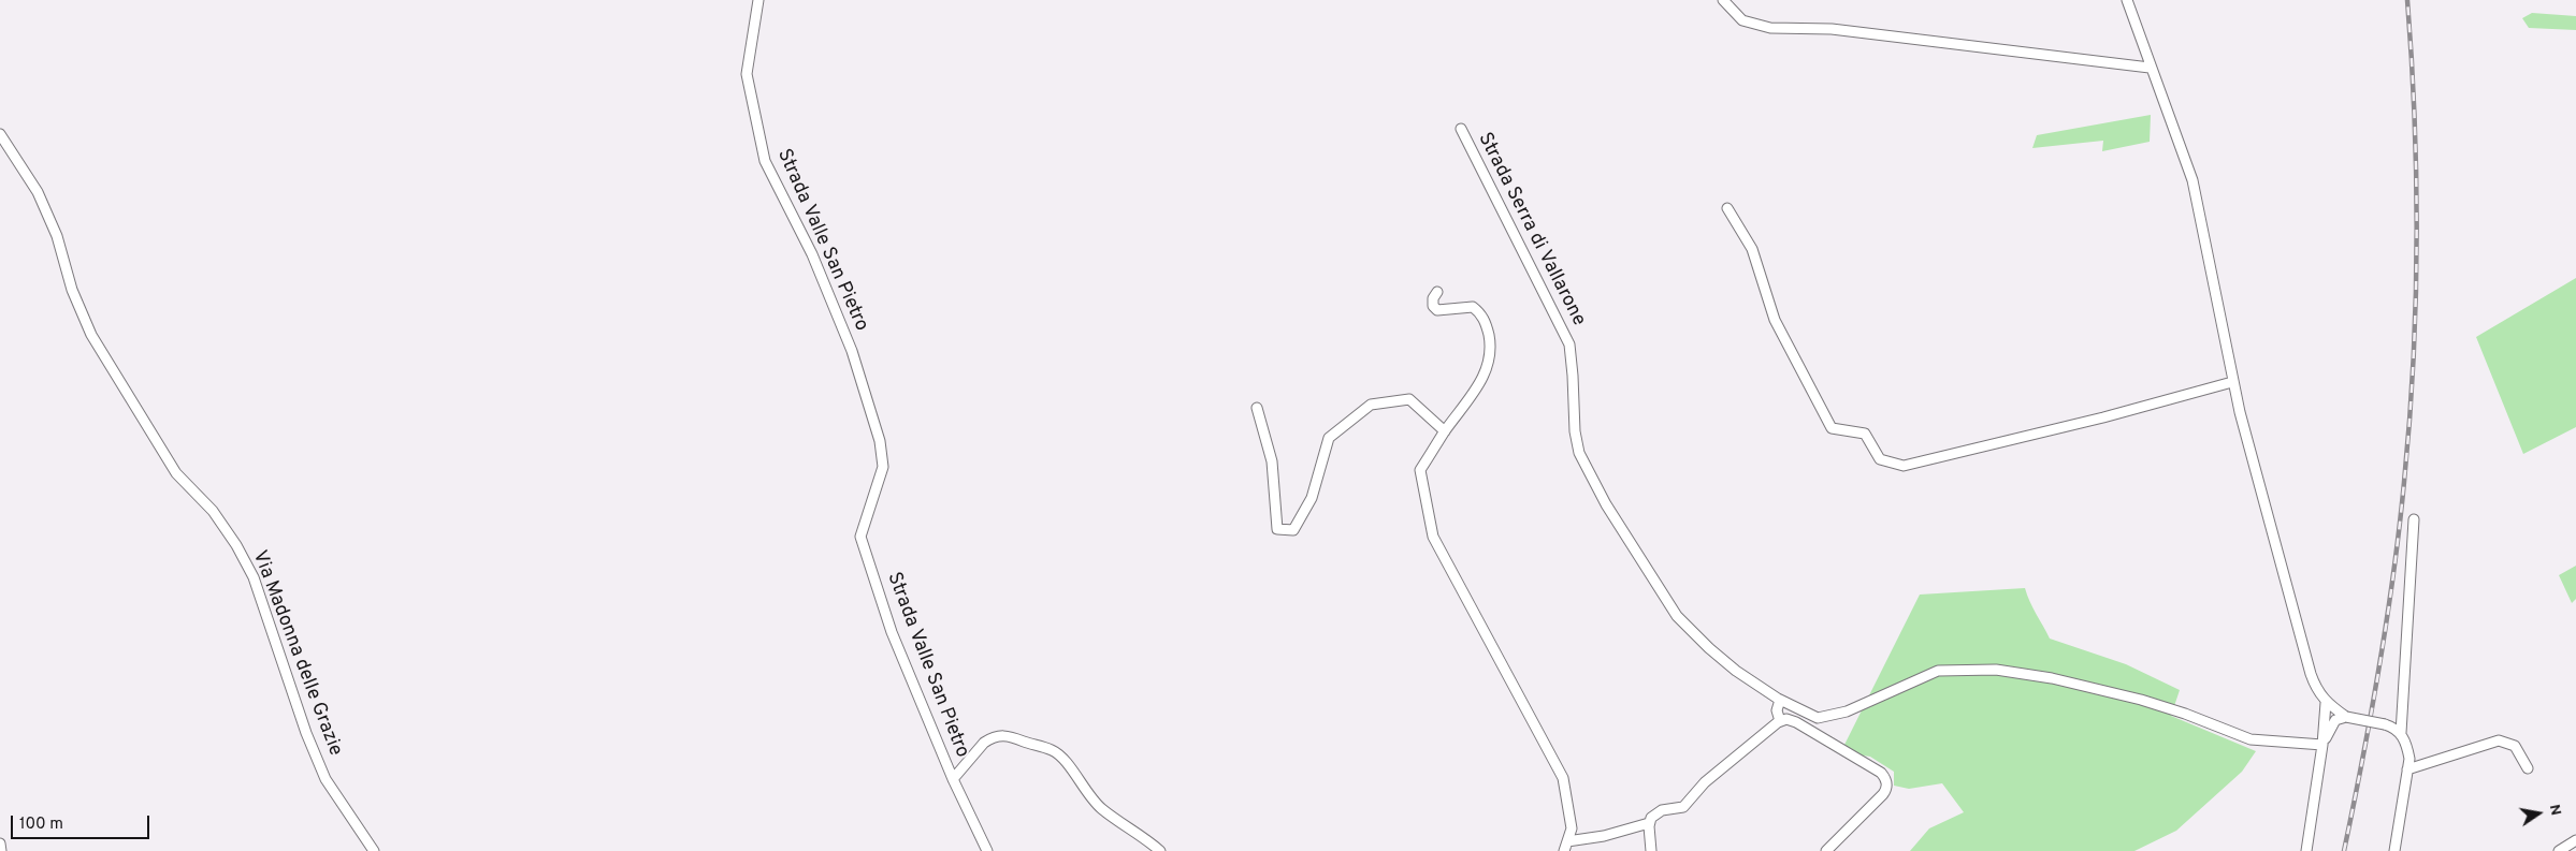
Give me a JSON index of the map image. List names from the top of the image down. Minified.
{"streets":{"street":["Strada Serra di Vallarone","Strada Valle San Pietro","Via Madonna delle Grazie"]},"scale_bar":"100 m","north":"right"}
